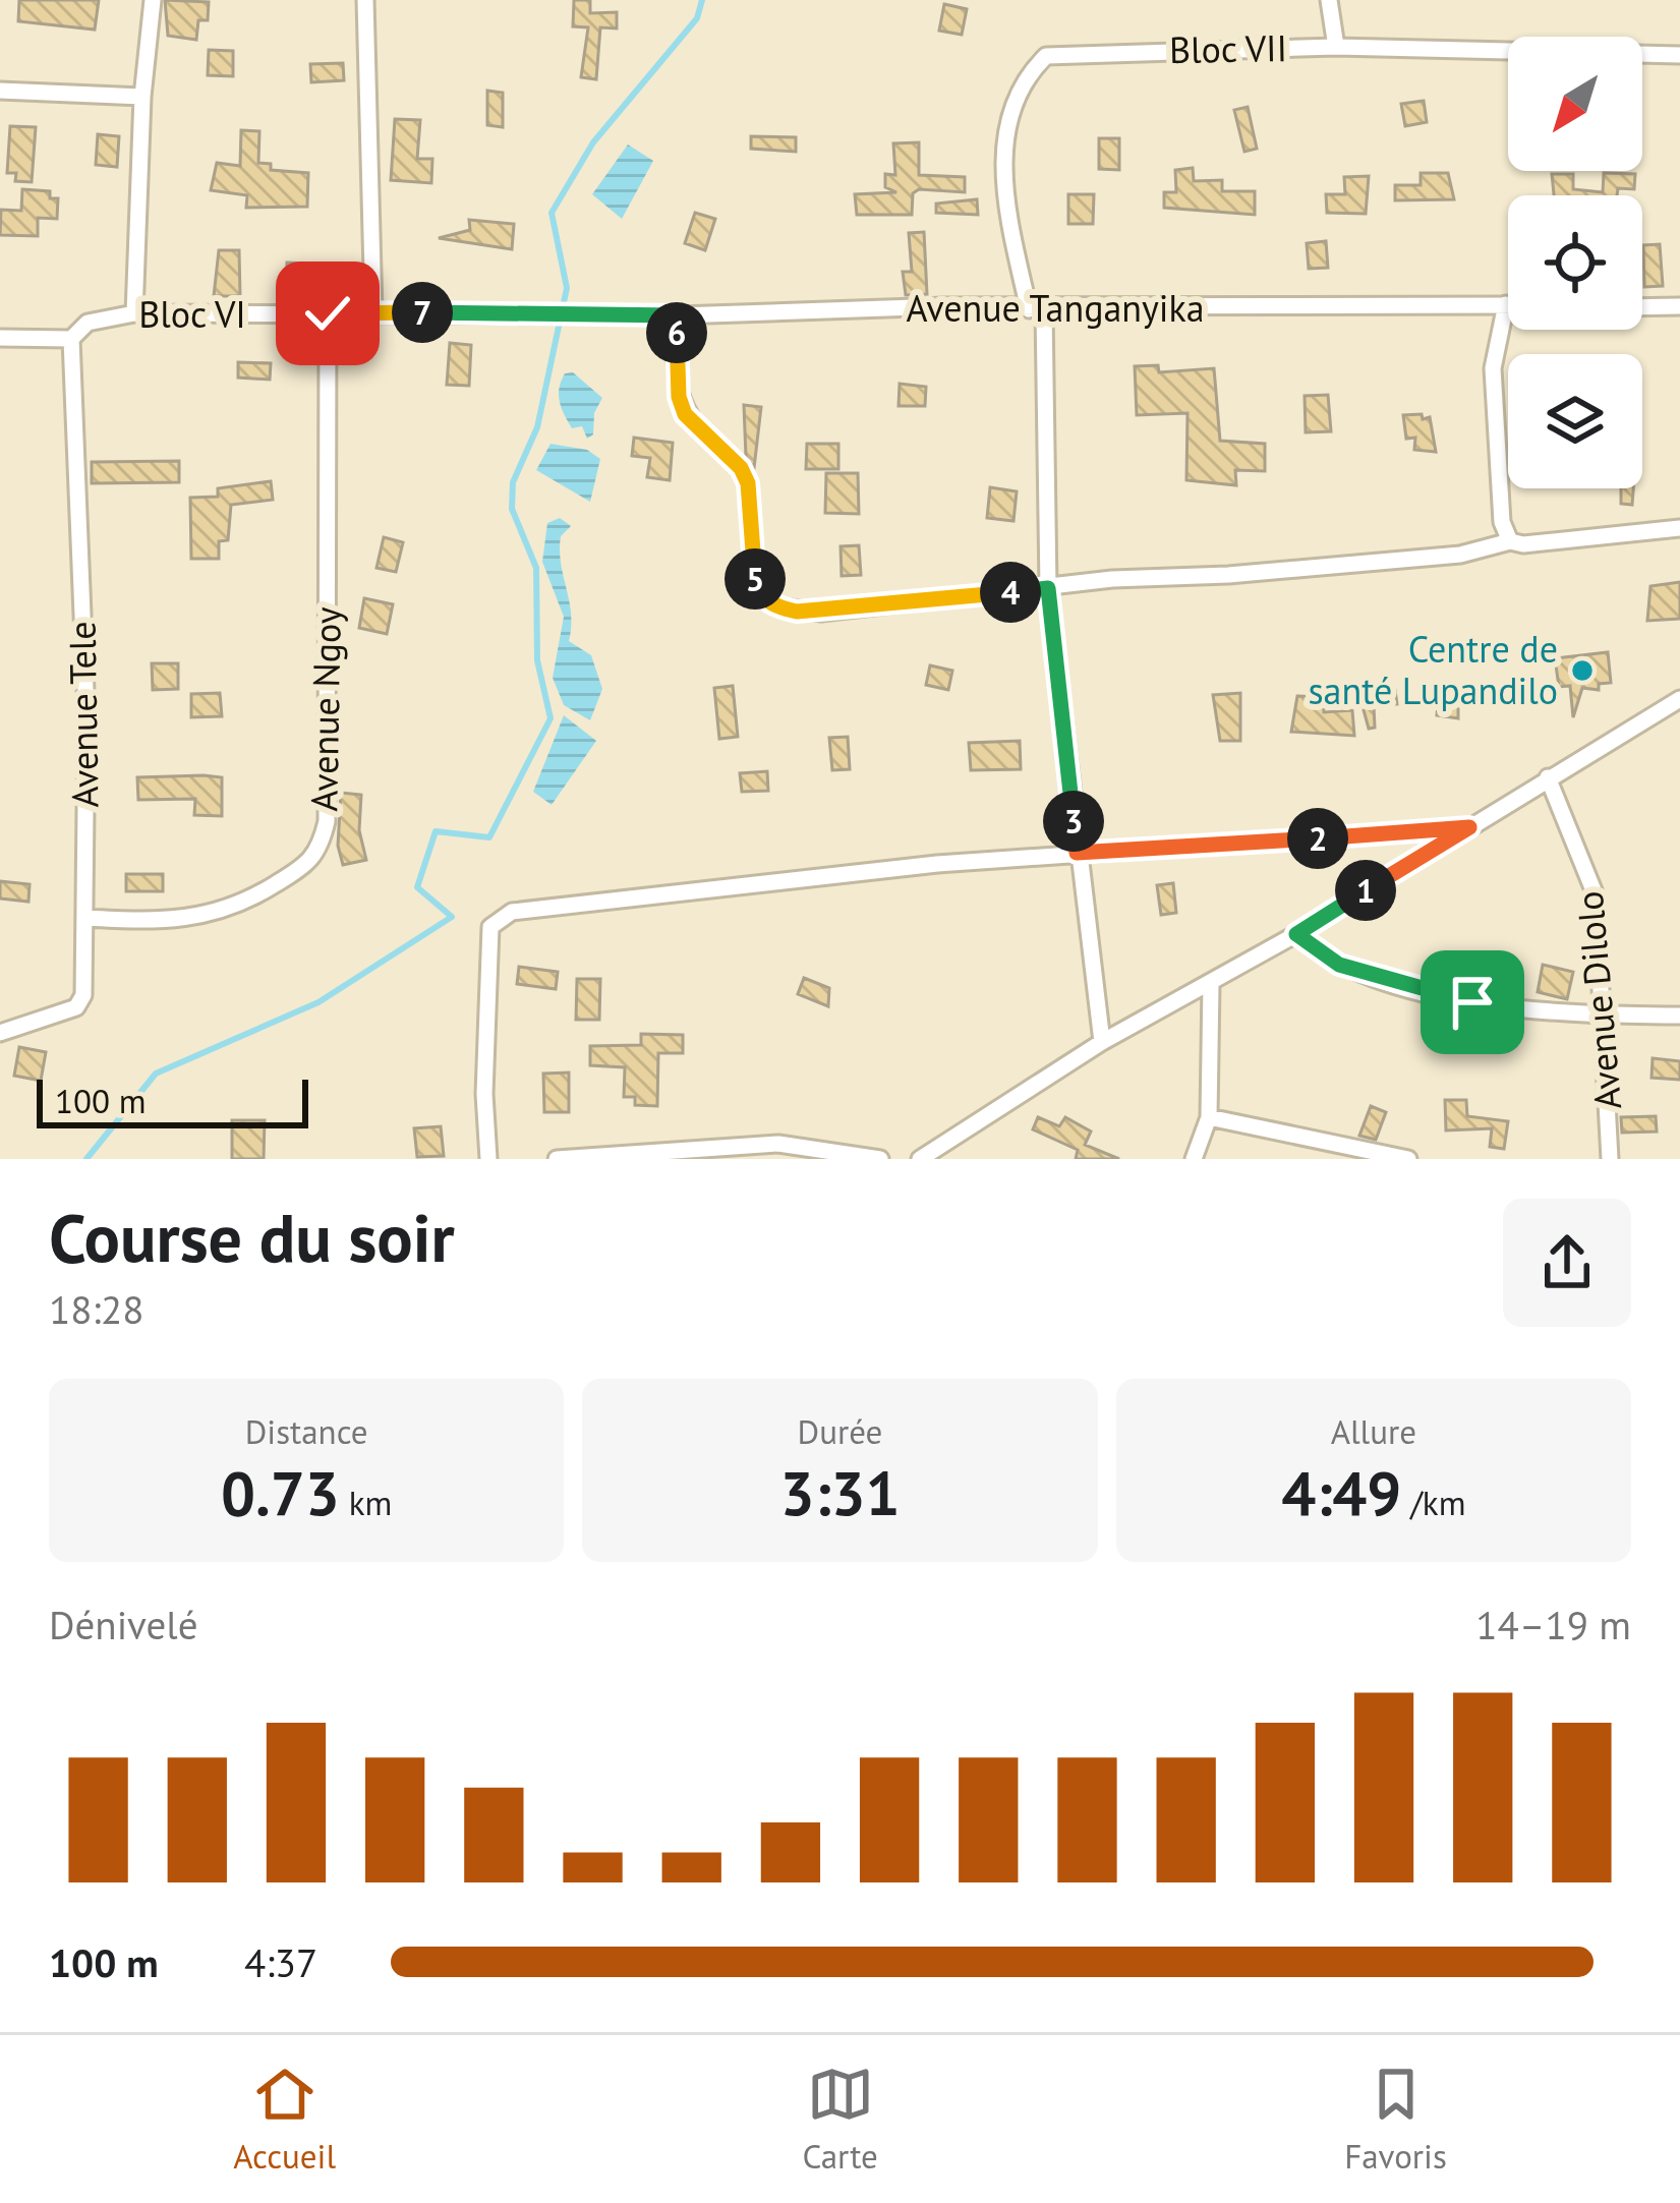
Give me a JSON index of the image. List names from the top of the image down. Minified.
{"streets":{"street":["Bloc VII","Avenue Tanganyika","Bloc VI","Avenue Ngoy","Avenue Tele","Avenue Dilolo"]},"crossings":[["Bloc VII","Avenue Tanganyika"],["Avenue Tanganyika","Bloc VI"],["Bloc VI","Avenue Ngoy"],["Bloc VI","Avenue Tele"],["Avenue Ngoy","Avenue Tele"]],"places":["Centre de santé Lupandilo"],"scale_bar":"100 m","north":"bottom left","page":{"pins":["7","6","5","4","3","2","1"],"scale":"100 m","heading":["Course du soir","18:28"],"stats":[["Distance","0.73 km"],["Durée","3:31"],["Allure","4:49 /km"]],"chart":["Dénivelé","14–19 m"],"list":[{"name":"100 m","note":"4:37"}],"tabs":["Accueil","Carte","Favoris"]}}
